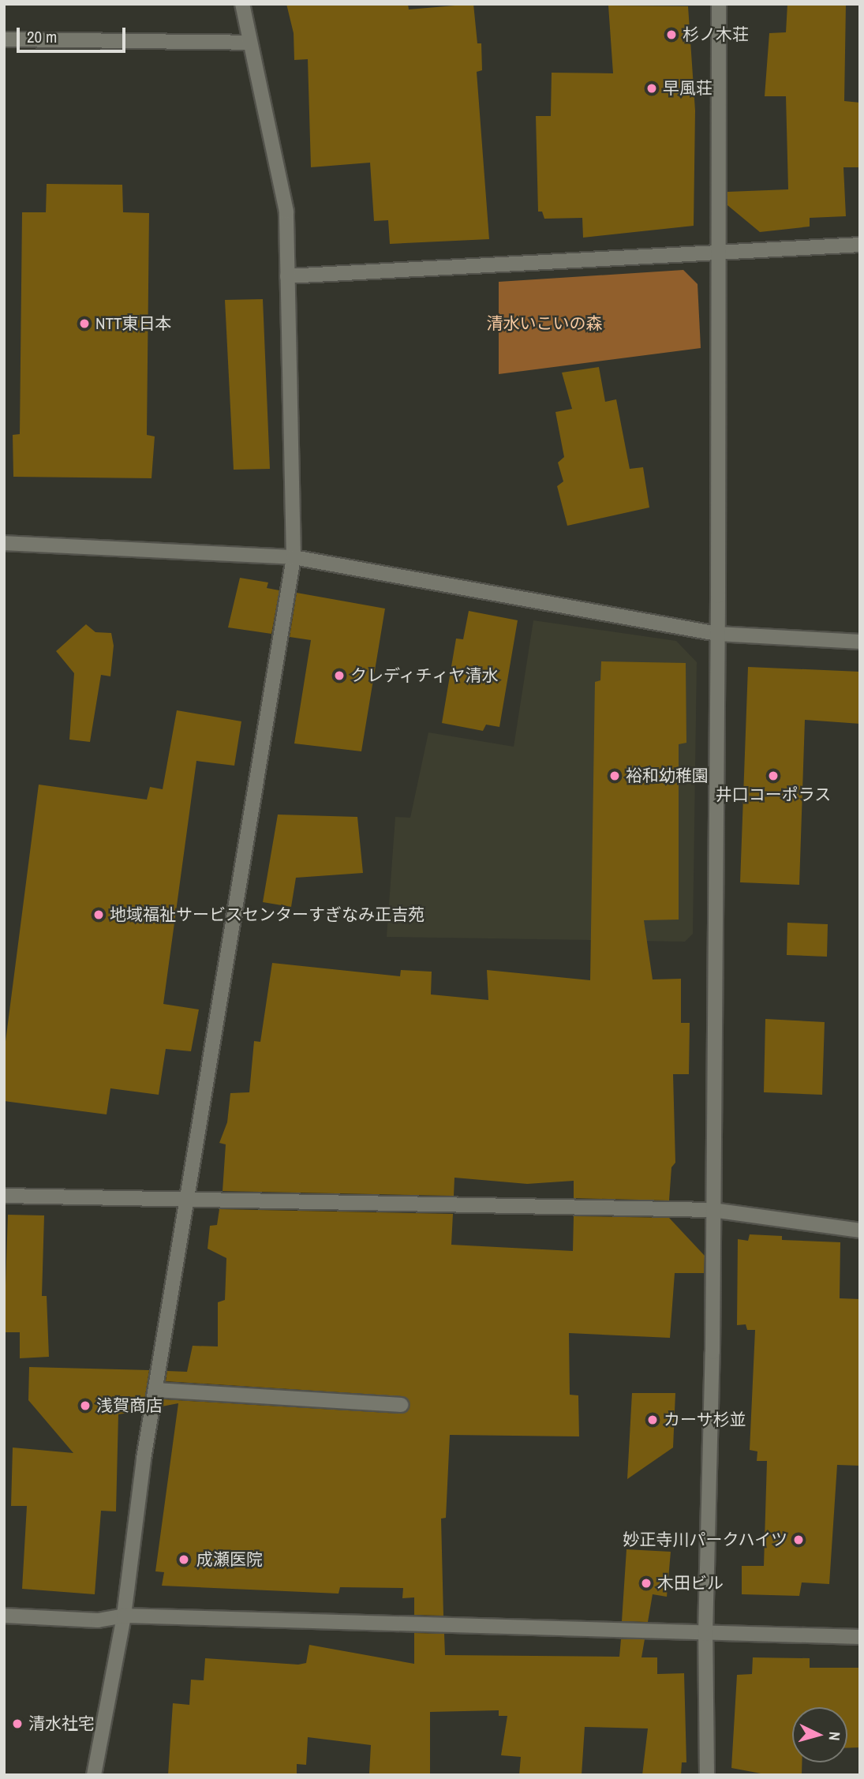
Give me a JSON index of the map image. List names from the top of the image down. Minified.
{"parks":["清水いこいの森"],"places":["杉ノ木荘","早風荘","NTT東日本","クレディチィヤ清水","裕和幼稚園","井口コーポラス","地域福祉サービスセンターすぎなみ正吉苑","浅賀商店","カーサ杉並","妙正寺川パークハイツ","成瀬医院","木田ビル","清水社宅"],"scale_bar":"20 m","north":"right"}
